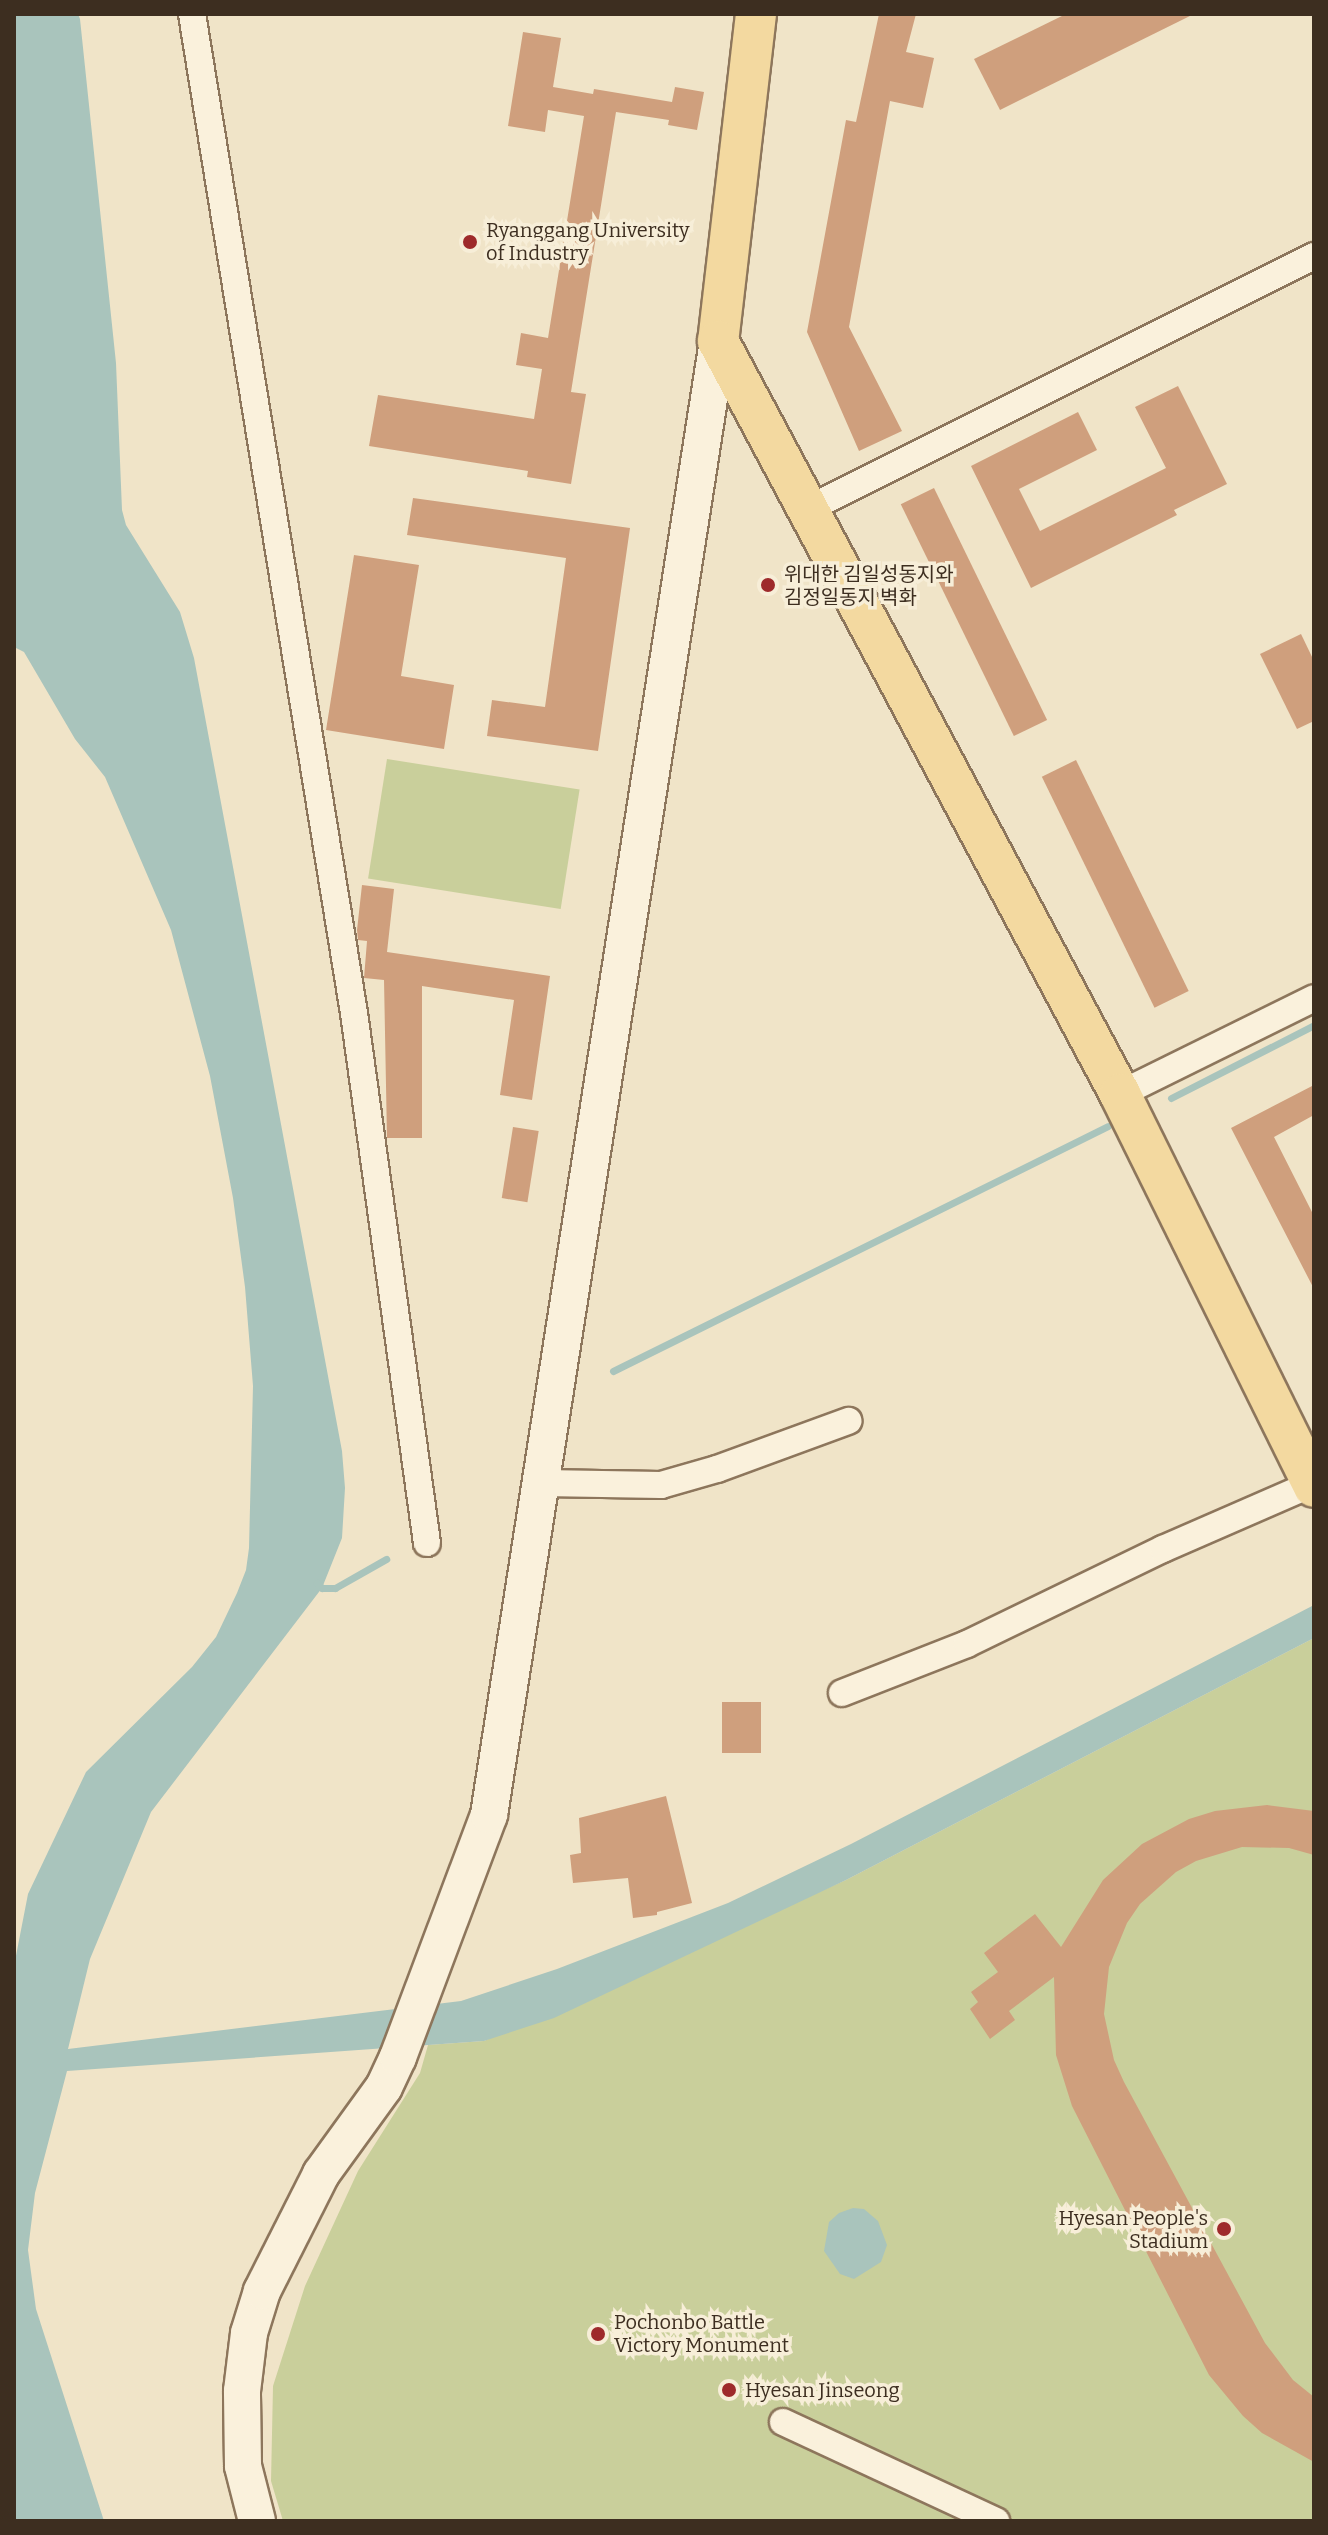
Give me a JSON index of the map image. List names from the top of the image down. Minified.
{"places":["Ryanggang University of Industry","위대한 김일성동지와 김정일동지 벽화","Hyesan People's Stadium","Pochonbo Battle Victory Monument","Hyesan Jinseong"]}
